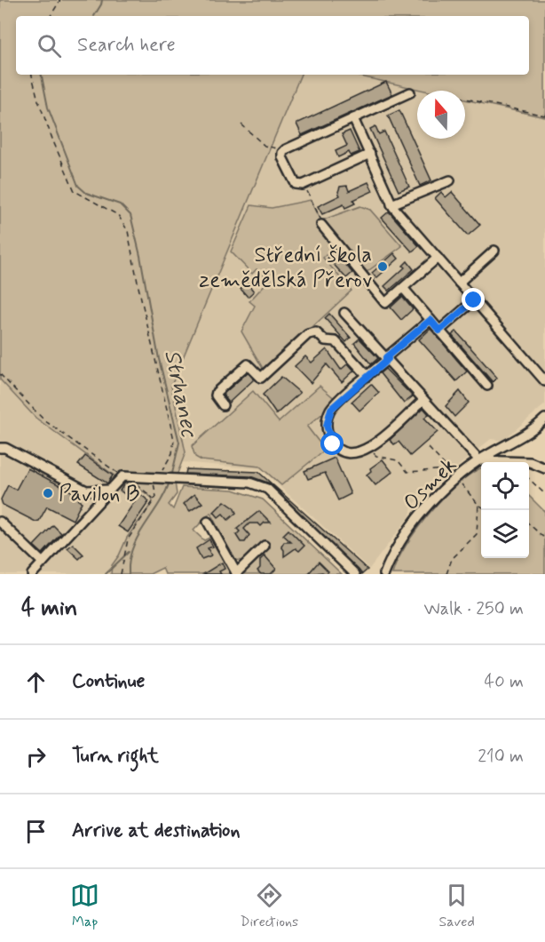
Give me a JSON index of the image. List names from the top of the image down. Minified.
{"streets":{"street":["Osmek"]},"water":["Strhanec"],"places":["Střední škola zemědělská Přerov","Pavilon B"],"north":"top","page":{"search":"Search here","heading":["4 min","Walk · 250 m"],"list":[["Continue","40 m"],["Turn right","210 m"],"Arrive at destination"],"nav":["Map","Directions","Saved"]}}
